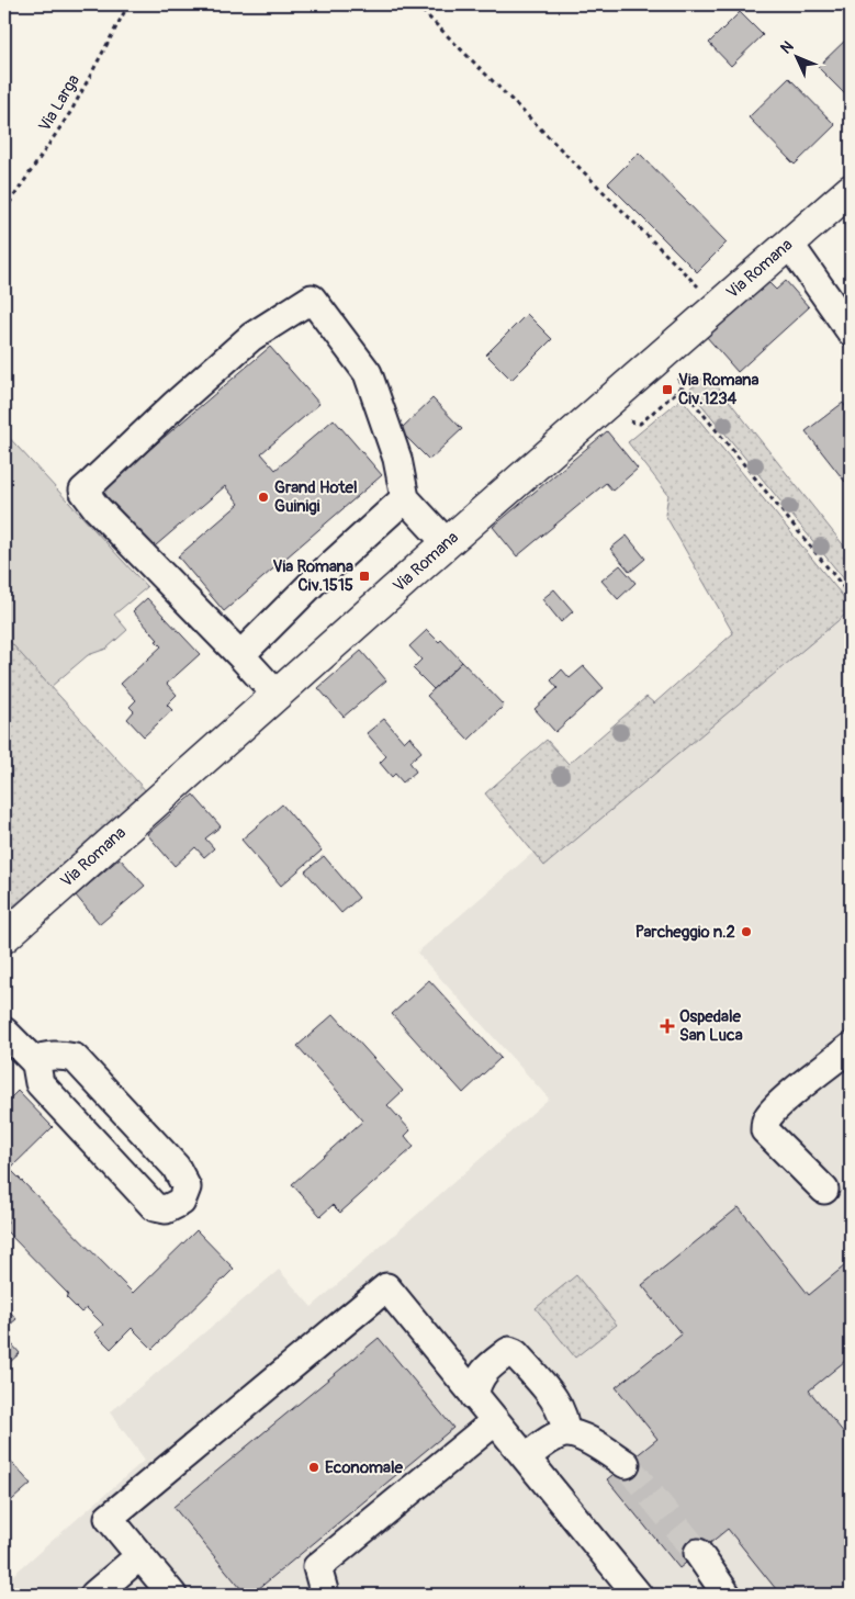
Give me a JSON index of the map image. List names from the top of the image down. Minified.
{"streets":{"main road":["Via Romana"],"path":["Via Larga"]},"places":{"transit":["Via Romana Civ.1234","Via Romana Civ.1515"],"other":["Grand Hotel Guinigi","Parcheggio n.2","Economale"],"health":["Ospedale San Luca"]},"north":"top left"}
